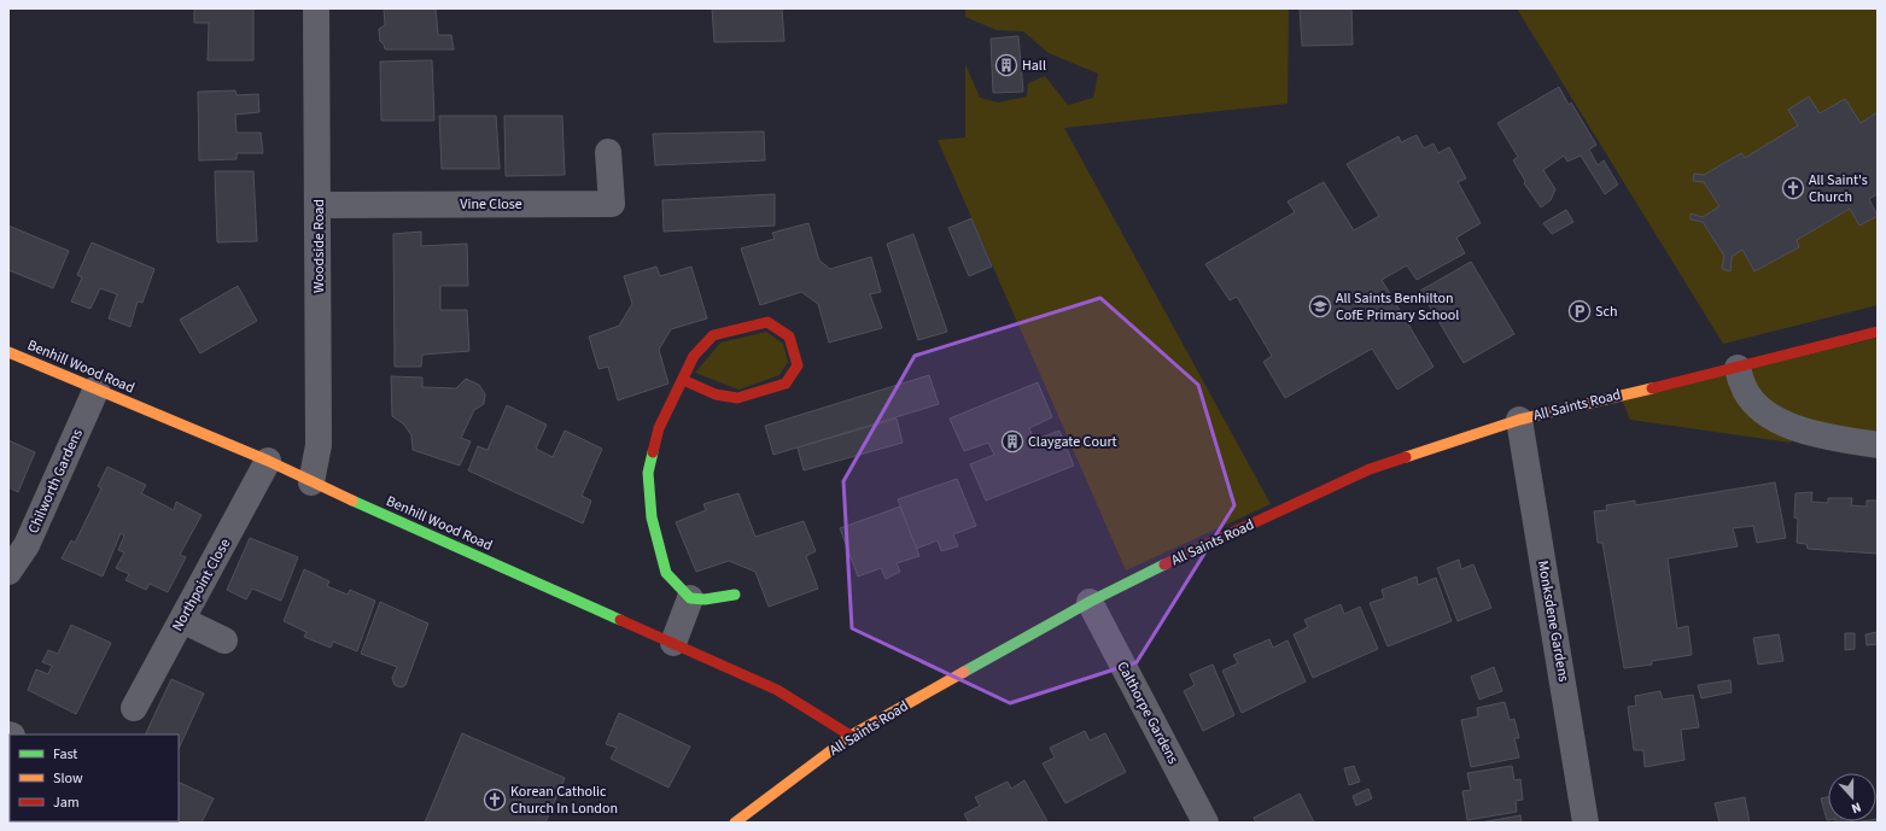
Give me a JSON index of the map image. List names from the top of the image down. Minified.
{"streets":{"street":["Vine Close","Woodside Road","Benhill Wood Road","All Saints Road","Chilworth Gardens","Northpoint Close","Monksdene Gardens","Calthorpe Gardens"]},"crossings":[["Vine Close","Woodside Road"],["Woodside Road","Benhill Wood Road"],["Benhill Wood Road","All Saints Road"],["Benhill Wood Road","Chilworth Gardens"],["Benhill Wood Road","Northpoint Close"],["All Saints Road","Monksdene Gardens"],["All Saints Road","Calthorpe Gardens"]],"places":{"building":["Hall","Claygate Court"],"church":["All Saint's Church","Korean Catholic Church In London"],"school or university":["All Saints Benhilton CofE Primary School"],"parking":["Sch"]},"legend":["Fast","Slow","Jam"],"north":"bottom"}
